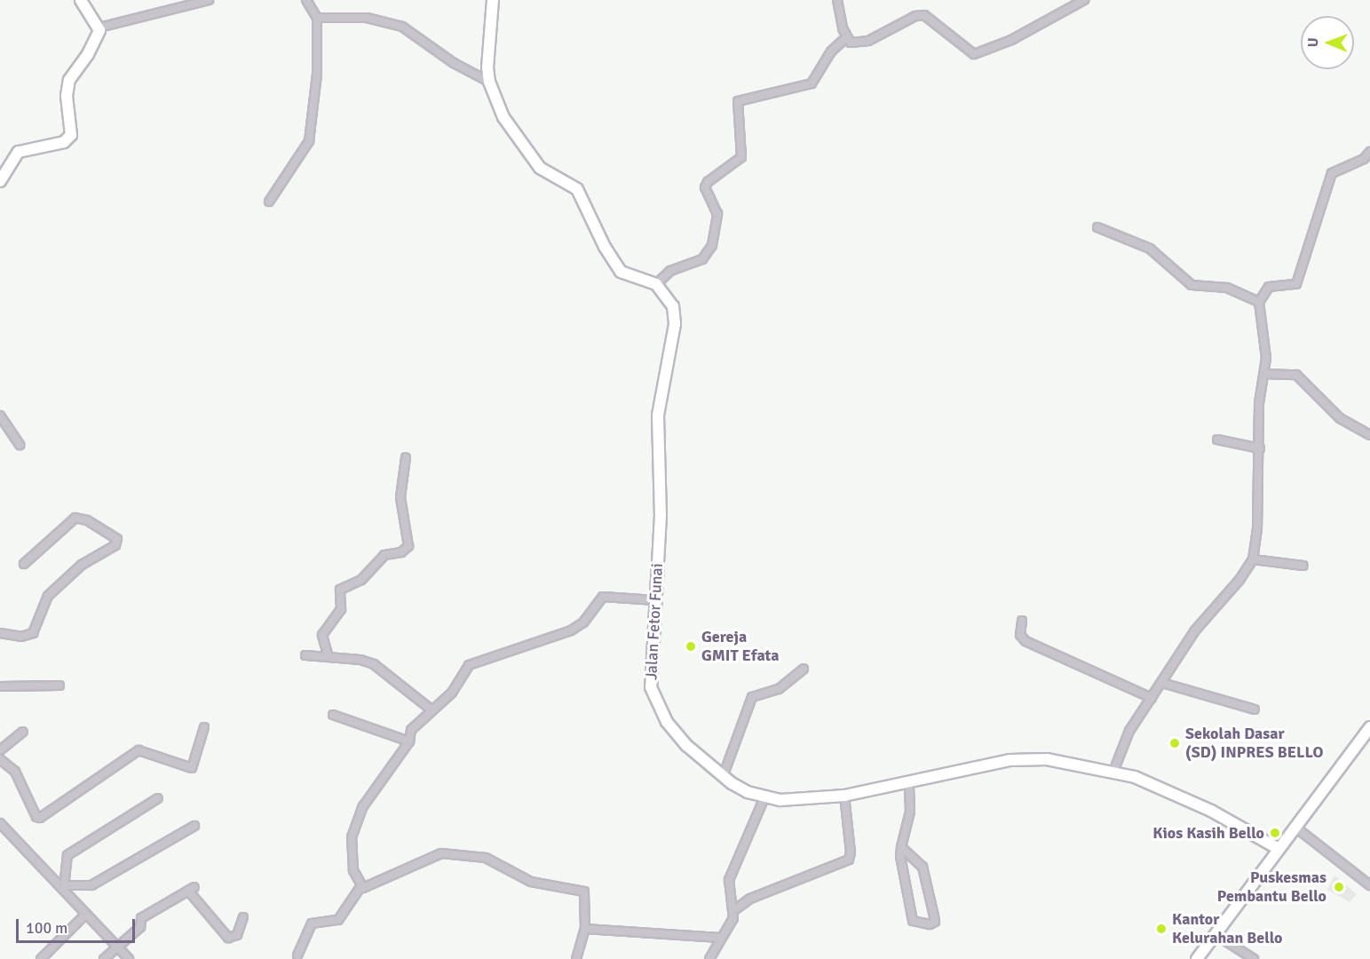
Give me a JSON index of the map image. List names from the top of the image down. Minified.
{"streets":{"street":["Jalan Fetor Funai"]},"places":["Gereja GMIT Efata","Sekolah Dasar (SD) INPRES BELLO","Kios Kasih Bello","Puskesmas Pembantu Bello","Kantor Kelurahan Bello"],"scale_bar":"100 m","north":"left"}
